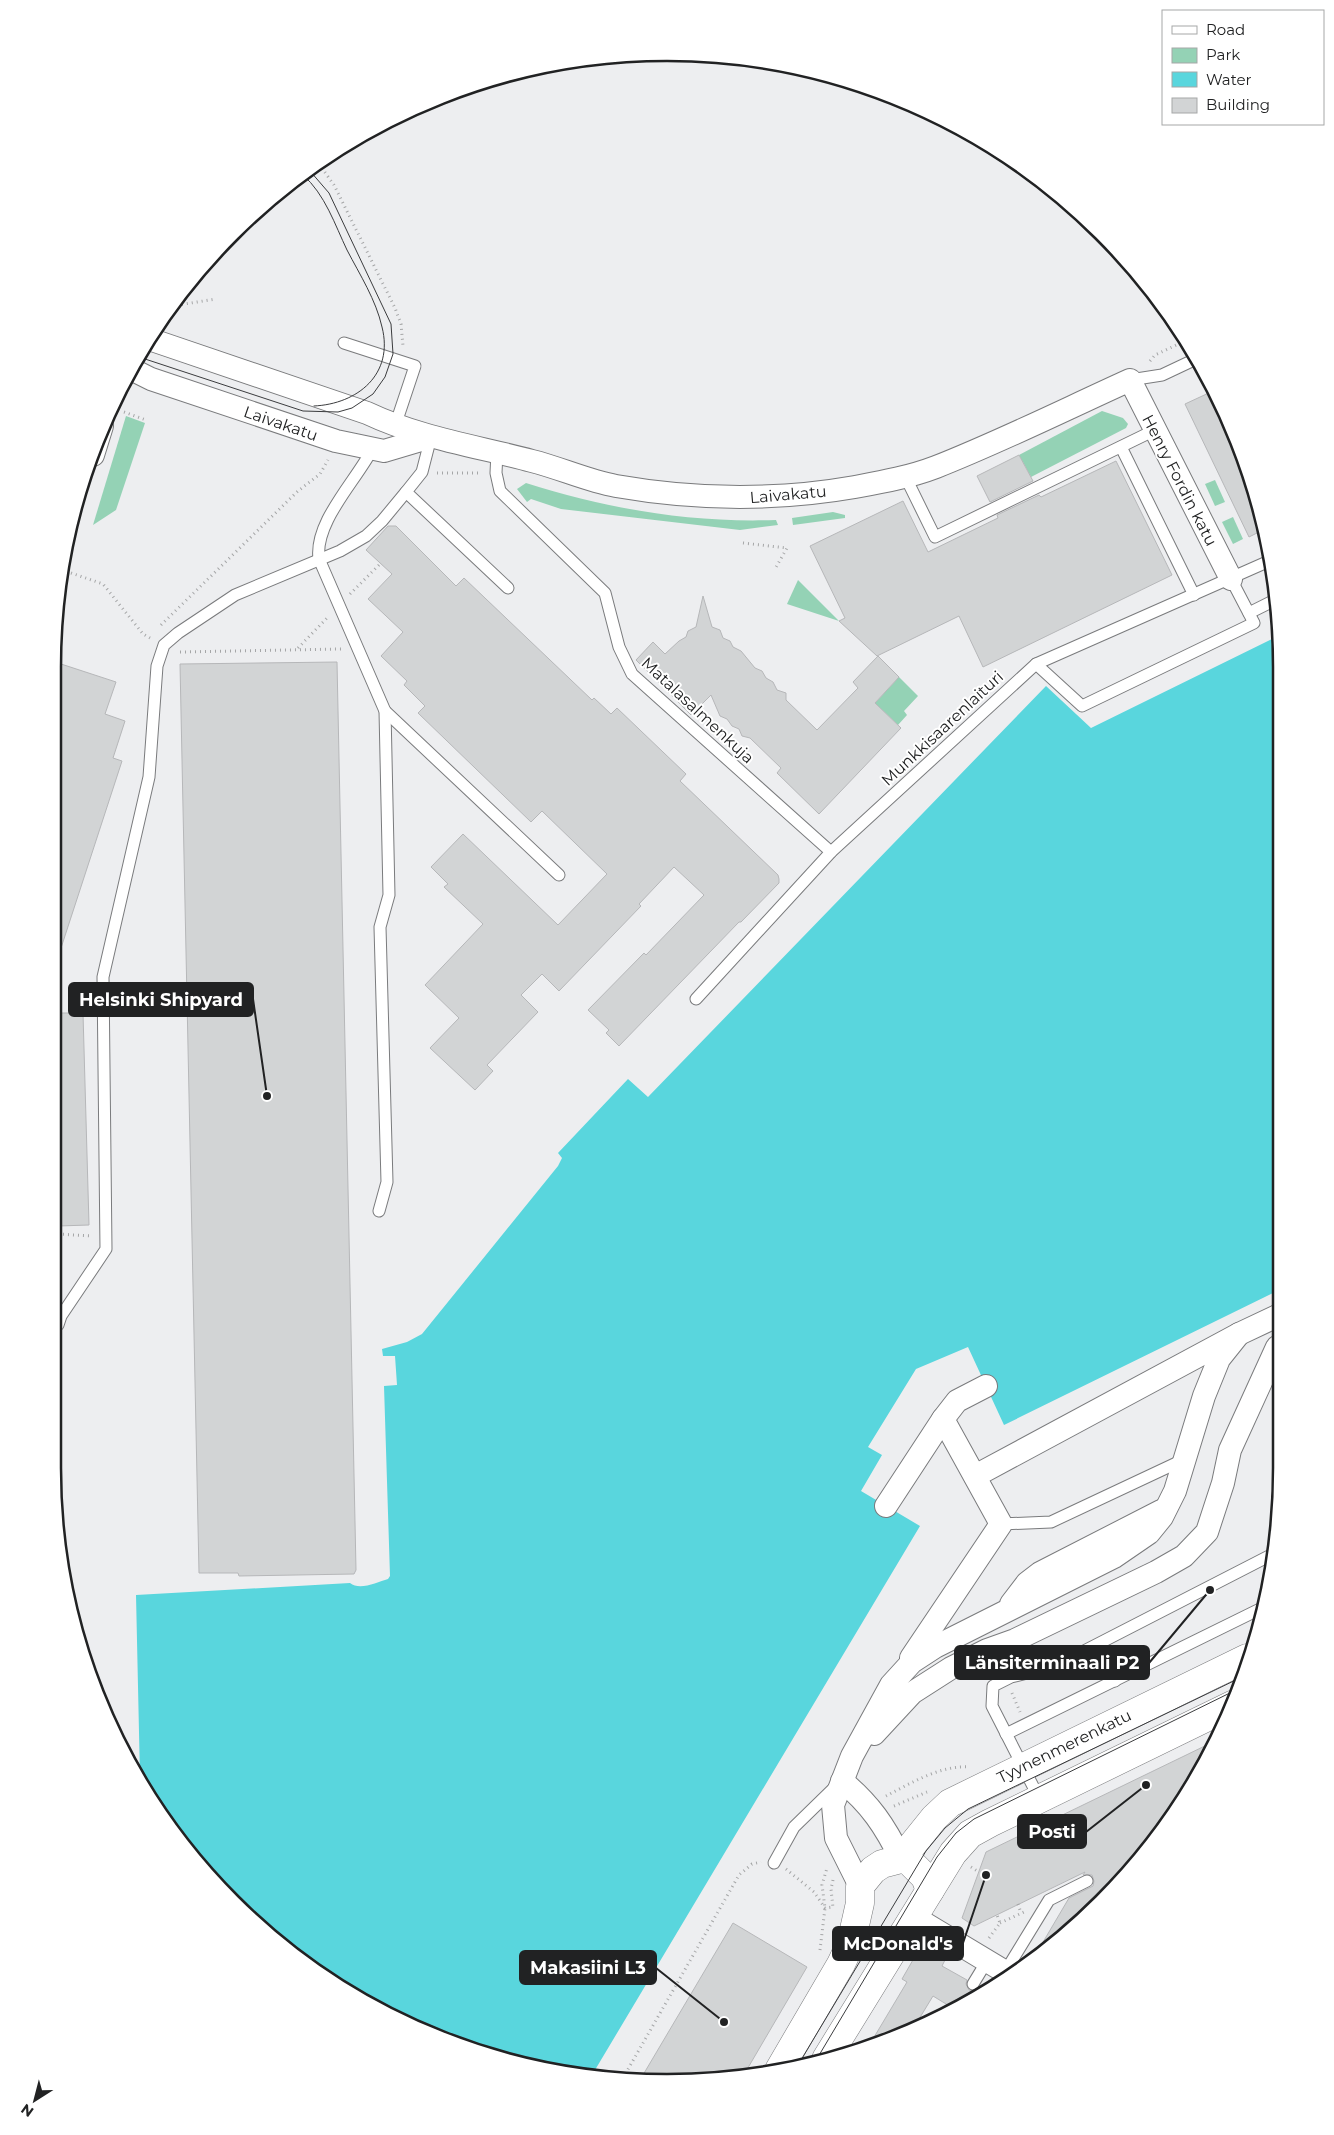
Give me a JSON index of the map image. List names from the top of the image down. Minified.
{"streets":{"main road":["Tyynenmerenkatu"],"street":["Laivakatu","Henry Fordin katu"],"lane":["Matalasalmenkuja","Munkkisaarenlaituri"]},"crossings":[["Laivakatu","Henry Fordin katu"],["Laivakatu","Matalasalmenkuja"],["Henry Fordin katu","Munkkisaarenlaituri"],["Matalasalmenkuja","Munkkisaarenlaituri"]],"places":["Helsinki Shipyard","Länsiterminaali P2","Posti","McDonald's","Makasiini L3"],"legend":["Road","Park","Water","Building"],"north":"bottom left"}
